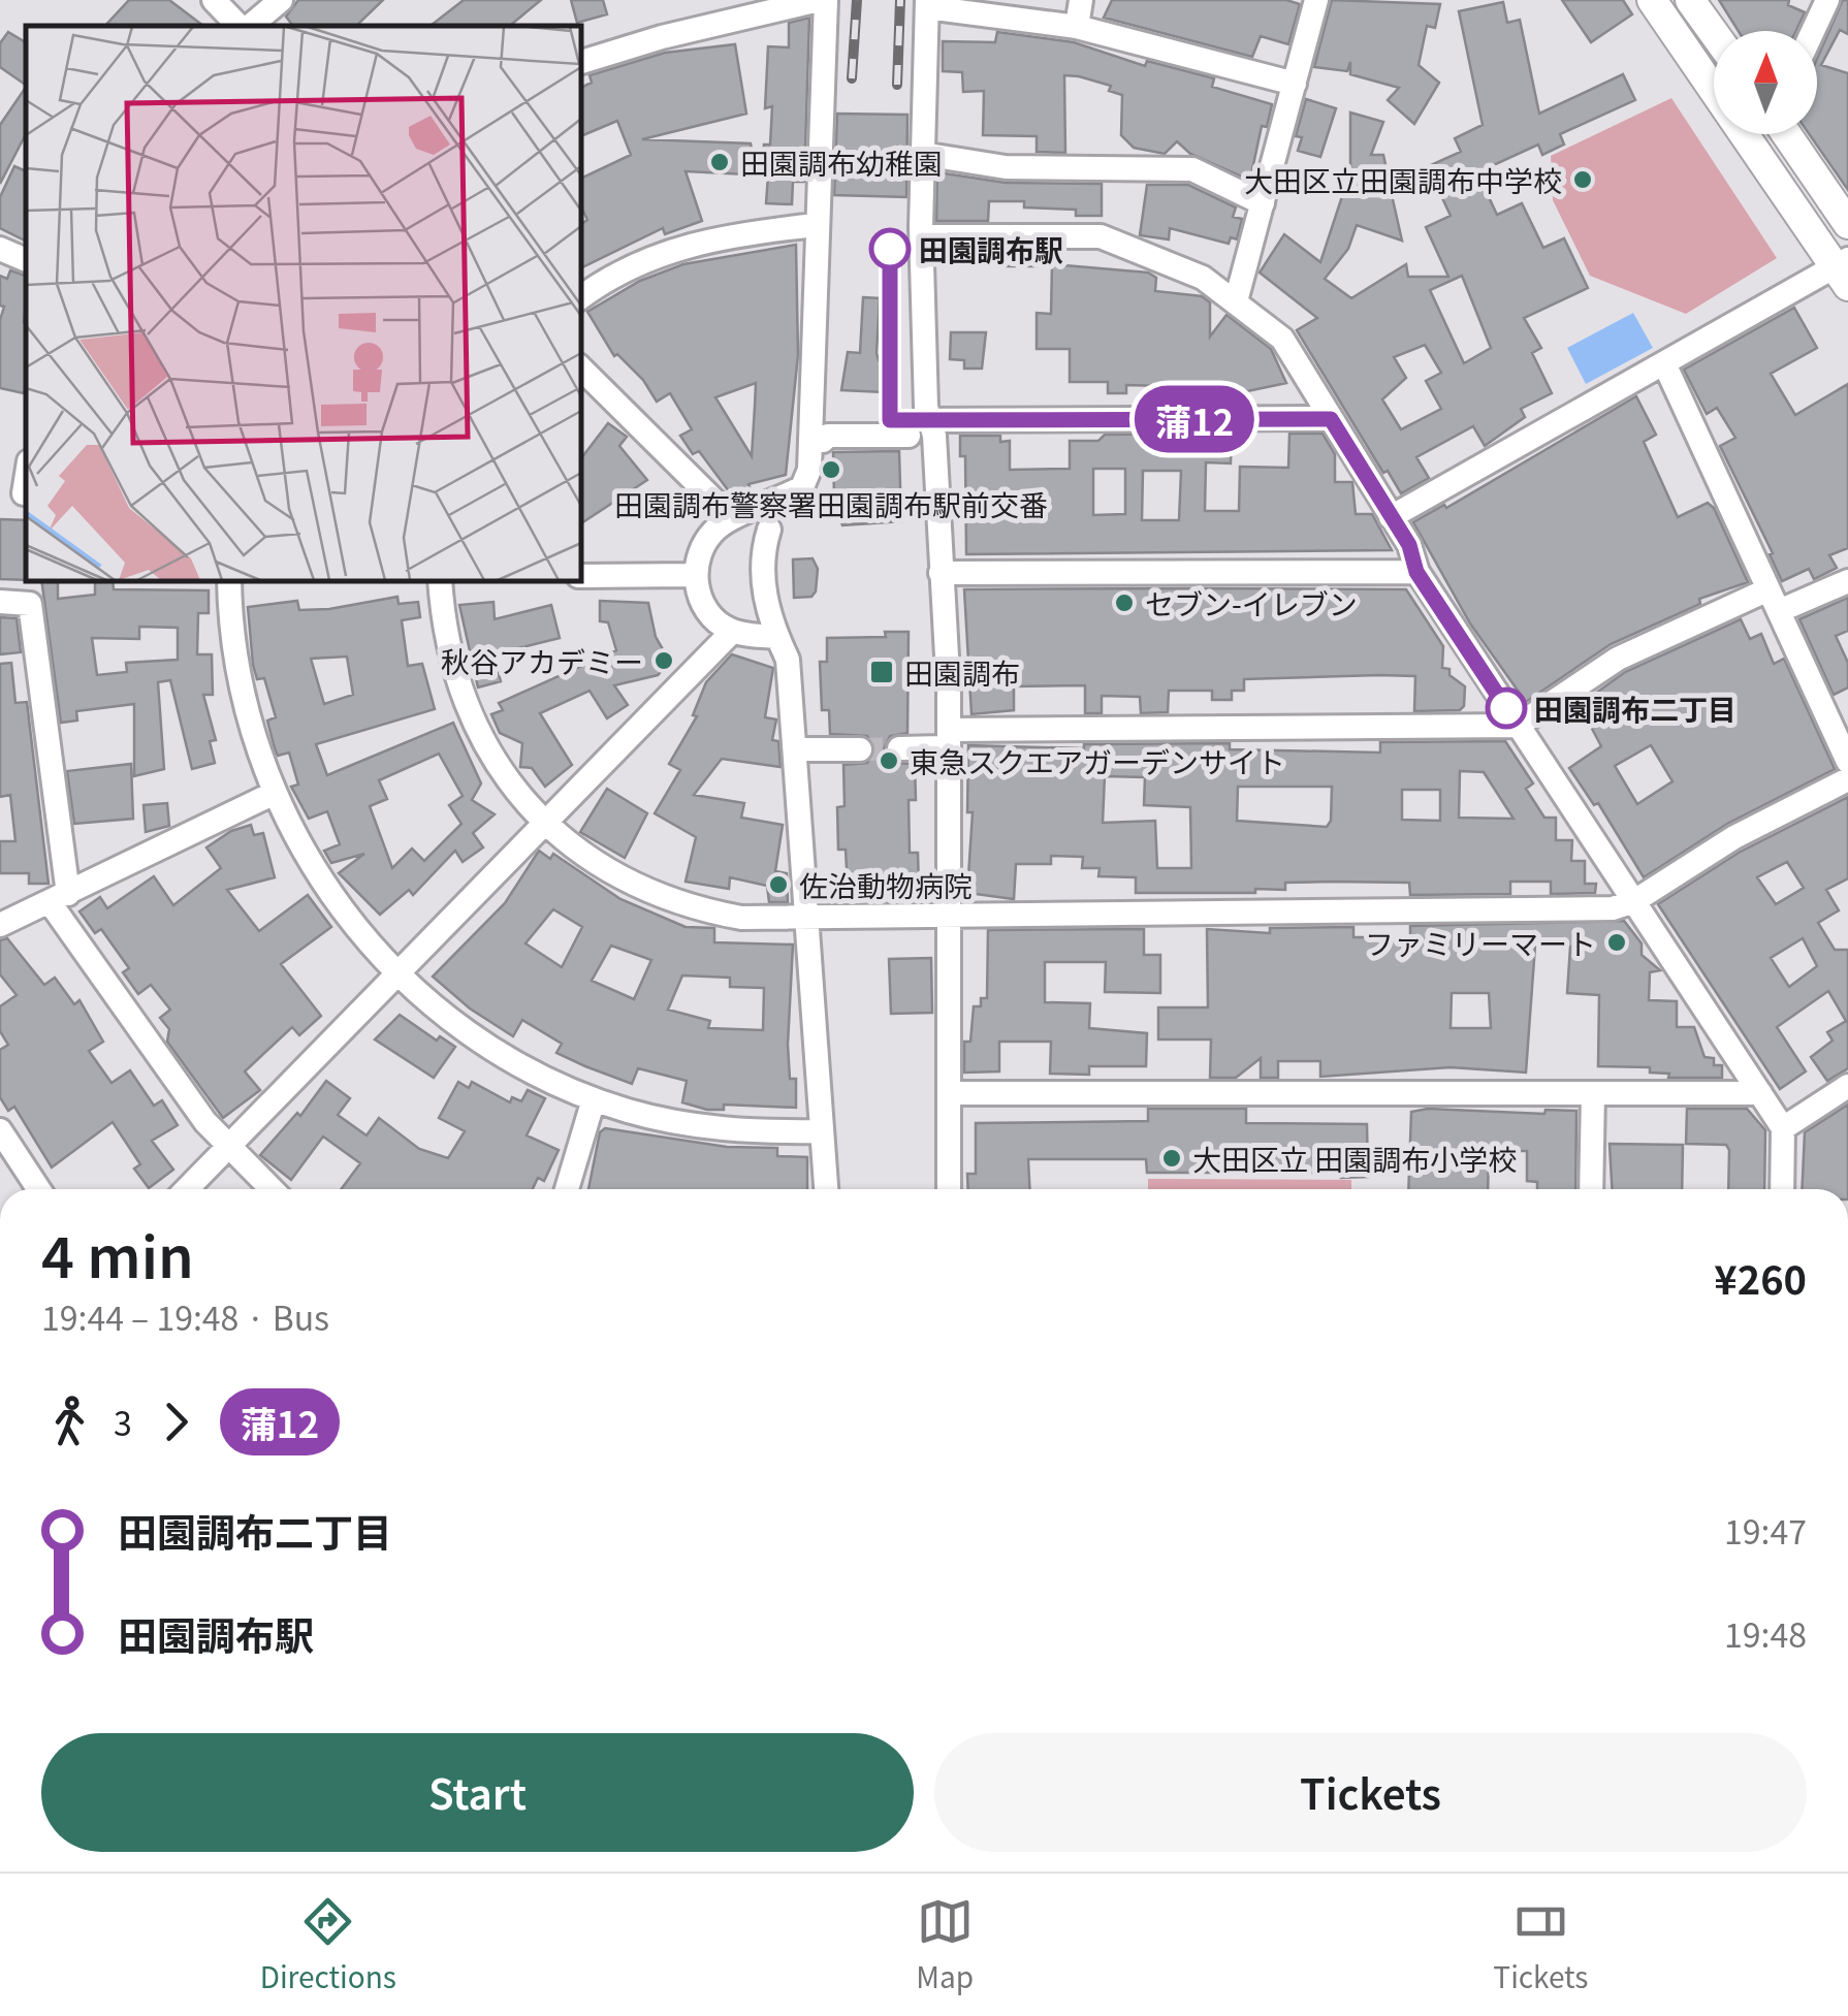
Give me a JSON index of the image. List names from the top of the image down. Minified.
{"places":{"other":["田園調布幼稚園","大田区立田園調布中学校","田園調布駅","田園調布警察署田園調布駅前交番","セブン-イレブン","秋谷アカデミー","田園調布二丁目","東急スクエアガーデンサイト","佐治動物病院","ファミリーマート","大田区立 田園調布小学校"],"transit":["田園調布"]},"lines":["bus line 蒲12"],"north":"top","page":{"on_map":"蒲12","heading":["4 min","19:44 – 19:48 · Bus","¥260"],"legs":["3","蒲12"],"list":[{"name":"田園調布二丁目","value":"19:47"},{"name":"田園調布駅","value":"19:48"}],"buttons":["Start","Tickets"],"tabs":["Directions","Map","Tickets"]}}
